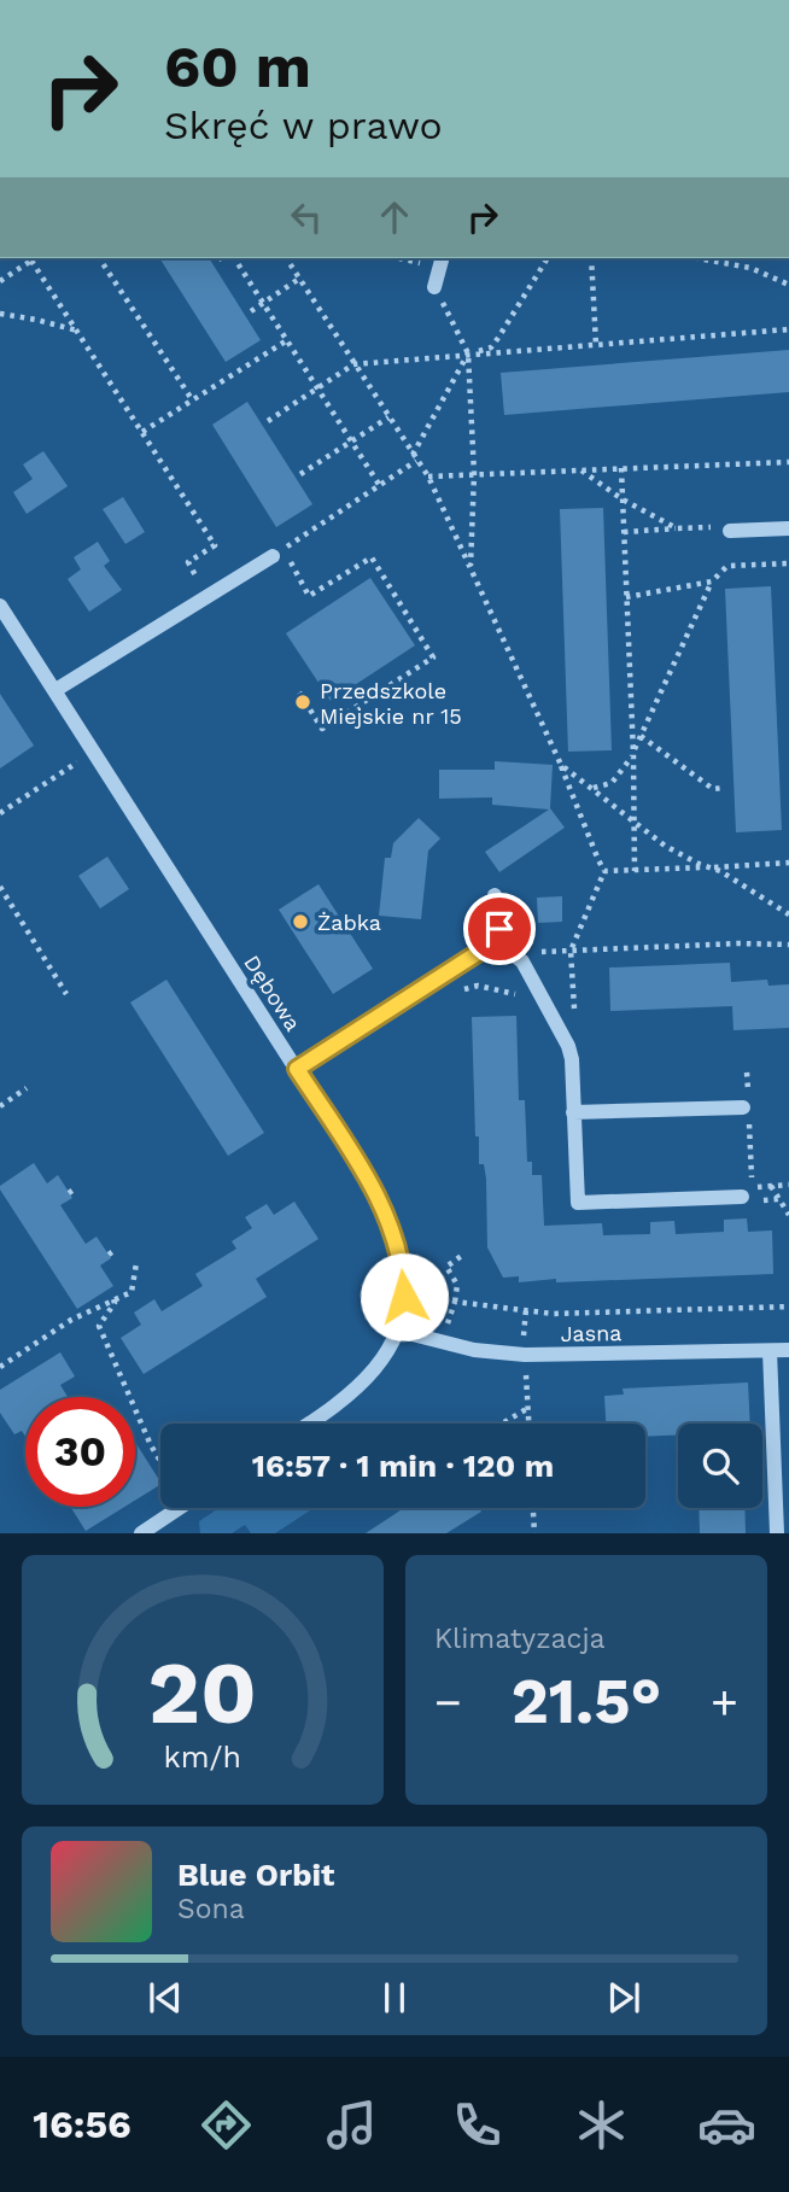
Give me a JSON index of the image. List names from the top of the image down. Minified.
{"streets":{"street":["Dębowa","Jasna"]},"crossings":[["Dębowa","Jasna"]],"places":["Przedszkole Miejskie nr 15","Żabka"],"page":{"turn":["60 m","Skręć w prawo"],"limit":"30","trip":"16:57 · 1 min · 120 m","tile":"Klimatyzacja","heat":["−","21.5°","+"],"song":["Blue Orbit","Sona"],"tabs":"16:56","gauge":["20","km/h"]}}
